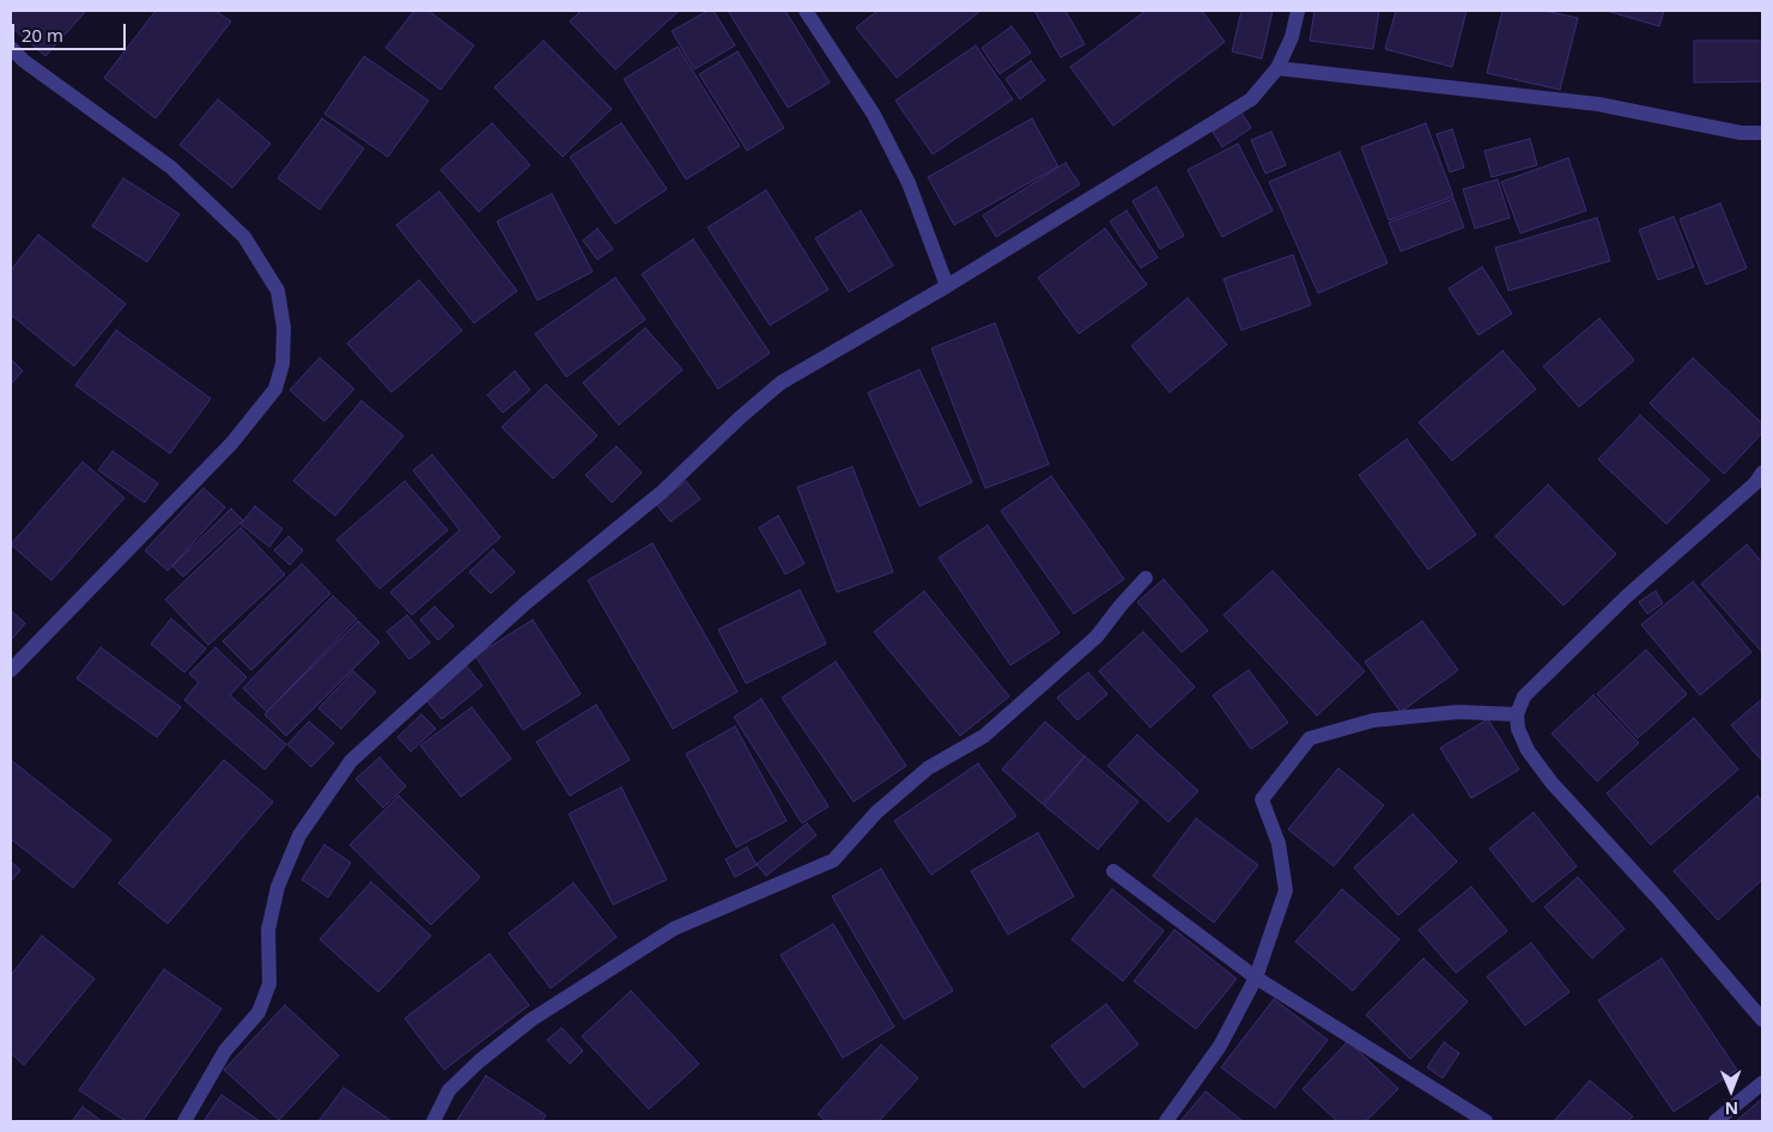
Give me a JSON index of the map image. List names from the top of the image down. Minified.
{"scale_bar":"20 m","north":"bottom"}
